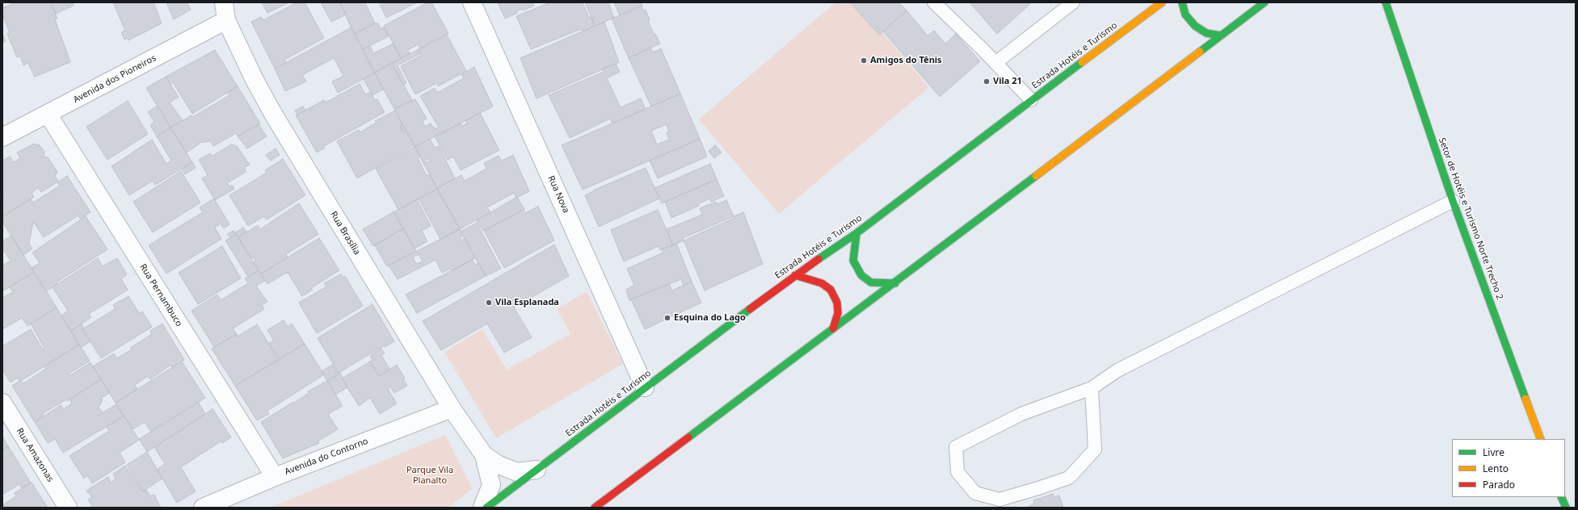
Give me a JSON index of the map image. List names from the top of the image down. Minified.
{"streets":{"main road":["Estrada Hotéis e Turismo","Setor de Hotéis e Turismo Norte Trecho 2"],"street":["Avenida dos Pioneiros","Rua Nova","Rua Brasília","Rua Pernambuco","Rua Amazonas","Avenida do Contorno"]},"crossings":[["Estrada Hotéis e Turismo","Rua Nova"],["Estrada Hotéis e Turismo","Rua Brasília"],["Avenida dos Pioneiros","Rua Brasília"],["Avenida dos Pioneiros","Rua Pernambuco"],["Rua Brasília","Avenida do Contorno"],["Rua Pernambuco","Avenida do Contorno"]],"parks":["Parque Vila Planalto"],"places":["Amigos do Tênis","Vila 21","Vila Esplanada","Esquina do Lago"],"legend":["Livre","Lento","Parado"]}
